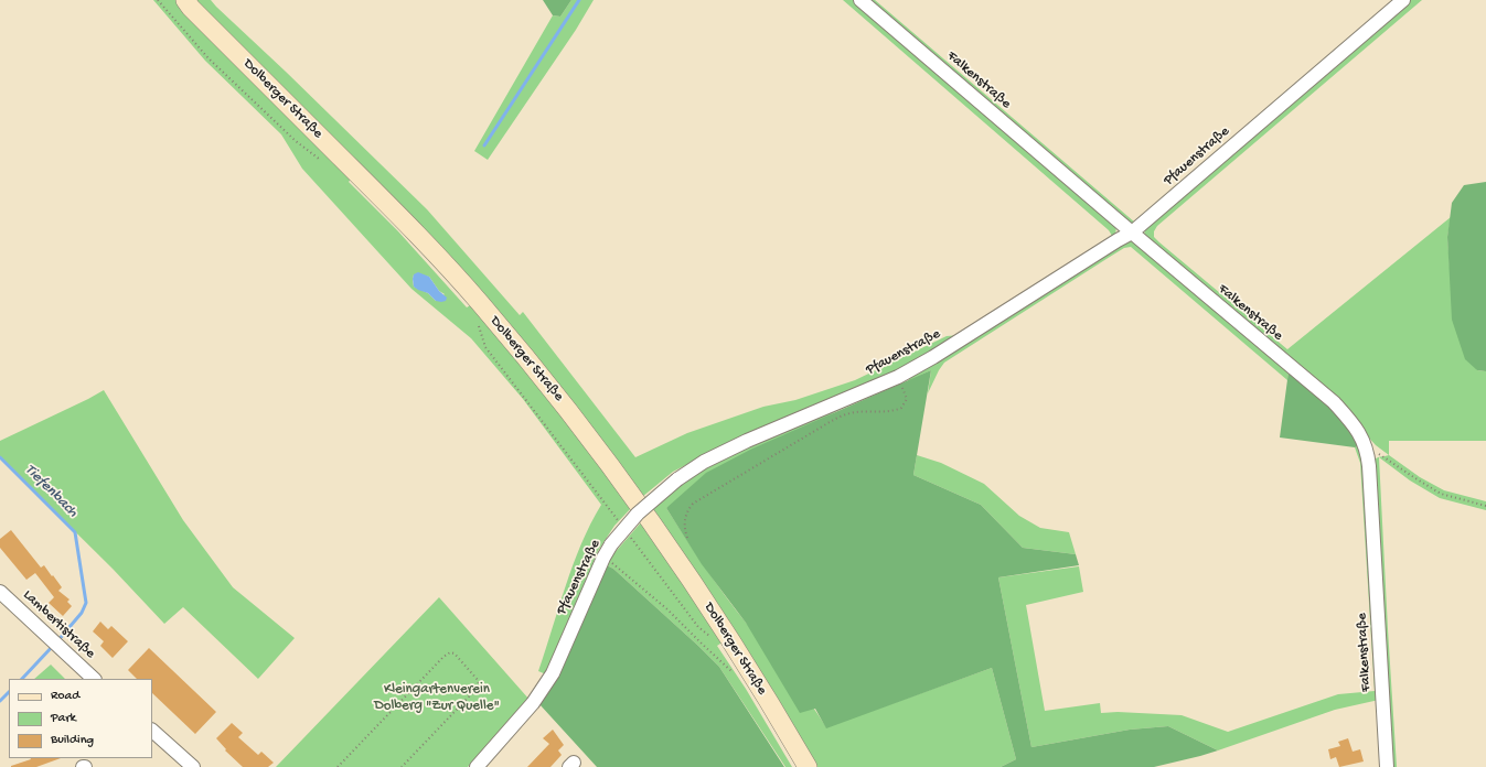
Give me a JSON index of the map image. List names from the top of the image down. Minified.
{"streets":{"main road":["Dolberger Straße"],"street":["Falkenstraße","Pfauenstraße","Lambertistraße"]},"crossings":[["Falkenstraße","Pfauenstraße"]],"water":["Tiefenbach"],"parks":["Kleingartenverein Dolberg \"Zur Quelle\""],"legend":["Road","Park","Building"]}
